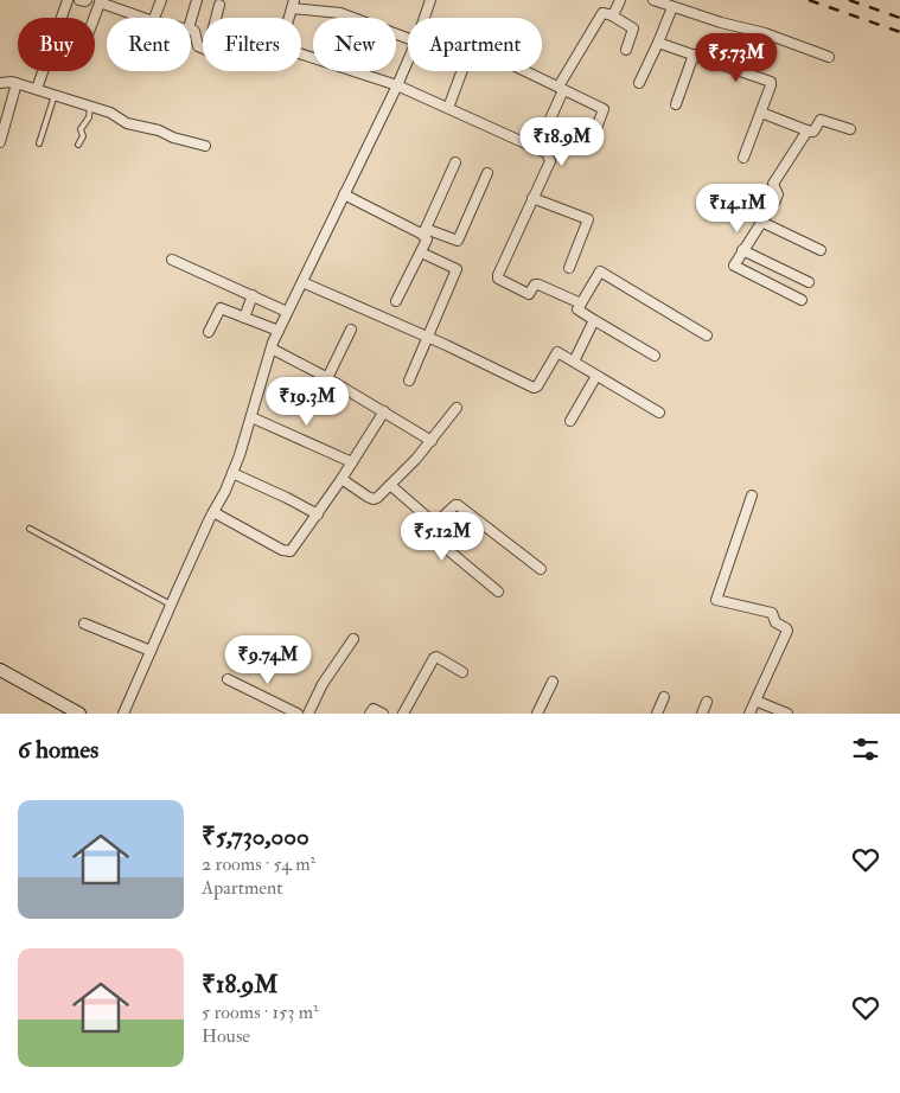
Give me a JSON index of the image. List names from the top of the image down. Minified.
{"page":{"chip":["Buy","Rent","Filters","New","Apartment"],"price":["₹5.73M","₹18.9M","₹14.1M","₹19.3M","₹5.12M","₹9.74M"],"heading":"6 homes","list":[{"name":"₹5,730,000","note":"2 rooms · 54 m² · Apartment"},{"name":"₹18.9M","note":"5 rooms · 153 m² · House"}]}}
